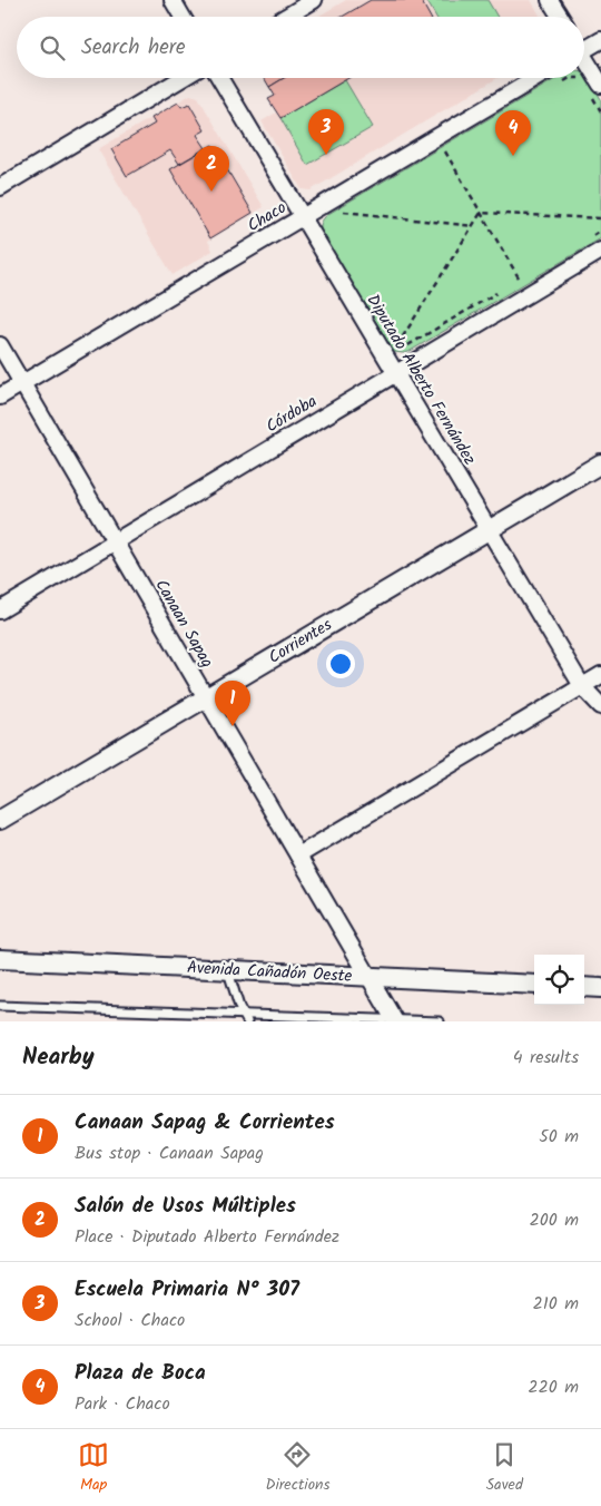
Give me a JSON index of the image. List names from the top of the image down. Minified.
{"streets":{"street":["Chaco","Diputado Alberto Fernández","Córdoba","Canaan Sapag","Corrientes","Avenida Cañadón Oeste"]},"crossings":[["Chaco","Diputado Alberto Fernández"],["Chaco","Canaan Sapag"],["Diputado Alberto Fernández","Córdoba"],["Diputado Alberto Fernández","Corrientes"],["Córdoba","Canaan Sapag"],["Canaan Sapag","Corrientes"],["Canaan Sapag","Avenida Cañadón Oeste"]],"page":{"search":"Search here","pins":["3","4","2","1"],"heading":["Nearby","4 results"],"list":[{"mark":"1","name":"Canaan Sapag & Corrientes","note":"Bus stop · Canaan Sapag","value":"50 m"},{"mark":"2","name":"Salón de Usos Múltiples","note":"Place · Diputado Alberto Fernández","value":"200 m"},{"mark":"3","name":"Escuela Primaria N° 307","note":"School · Chaco","value":"210 m"},{"mark":"4","name":"Plaza de Boca","note":"Park · Chaco","value":"220 m"}],"nav":["Map","Directions","Saved"]}}
